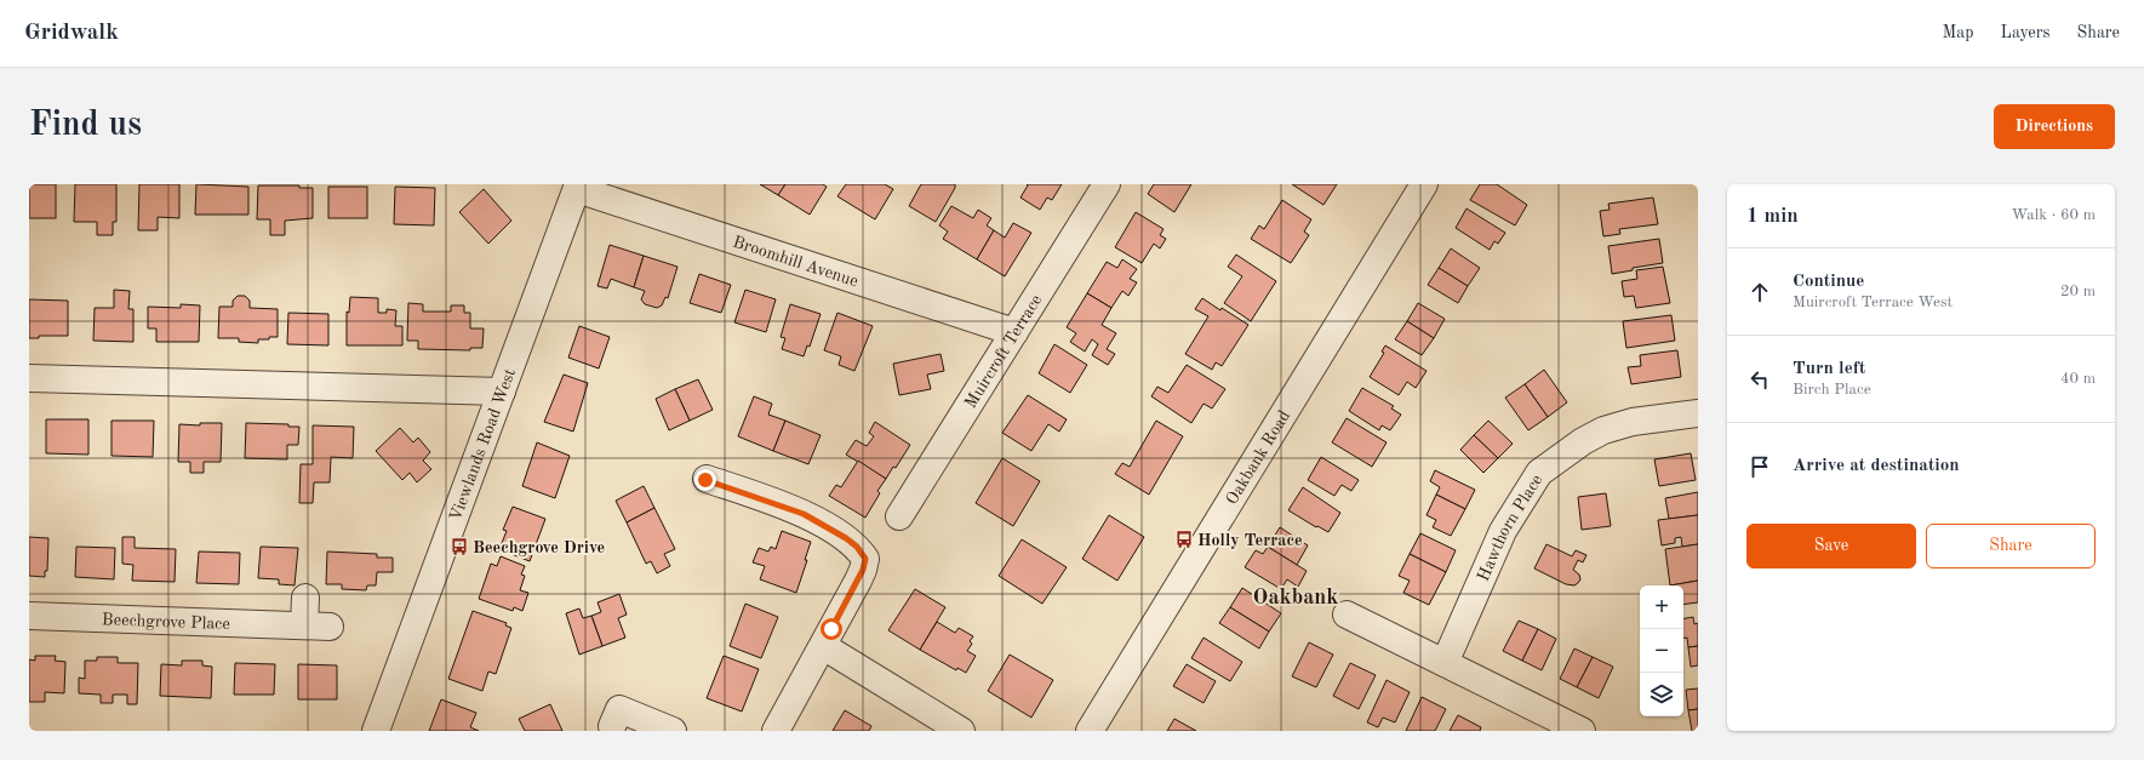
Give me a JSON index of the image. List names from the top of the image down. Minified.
{"streets":{"street":["Broomhill Avenue","Muircroft Terrace","Viewlands Road West","Oakbank Road","Hawthorn Place","Beechgrove Place"]},"crossings":[["Broomhill Avenue","Muircroft Terrace"],["Broomhill Avenue","Viewlands Road West"]],"districts":["Oakbank"],"places":{"bus stop":["Holly Terrace","Beechgrove Drive"]},"page":{"header":"Gridwalk","nav":["Map","Layers","Share"],"buttons":["Directions",["Save","Share"]],"title":"Find us","heading":["1 min","Walk · 60 m"],"list":[["Continue","Muircroft Terrace West","20 m"],["Turn left","Birch Place","40 m"],"Arrive at destination"],"map_buttons":["+","−"]}}
